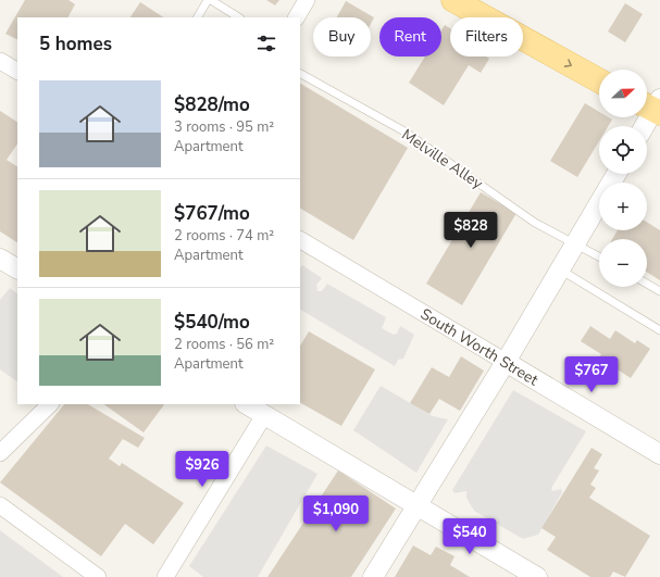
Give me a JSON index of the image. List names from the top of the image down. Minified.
{"streets":{"street":["South Worth Street"],"lane":["Melville Alley"]},"north":"right","page":{"chip":["Buy","Rent","Filters"],"heading":"5 homes","map_buttons":["+","−"],"list":[{"name":"$828/mo","note":"3 rooms · 95 m² · Apartment"},{"name":"$767/mo","note":"2 rooms · 74 m² · Apartment"},{"name":"$540/mo","note":"2 rooms · 56 m² · Apartment"}],"price":["$828","$767","$926","$1,090","$540"]}}
